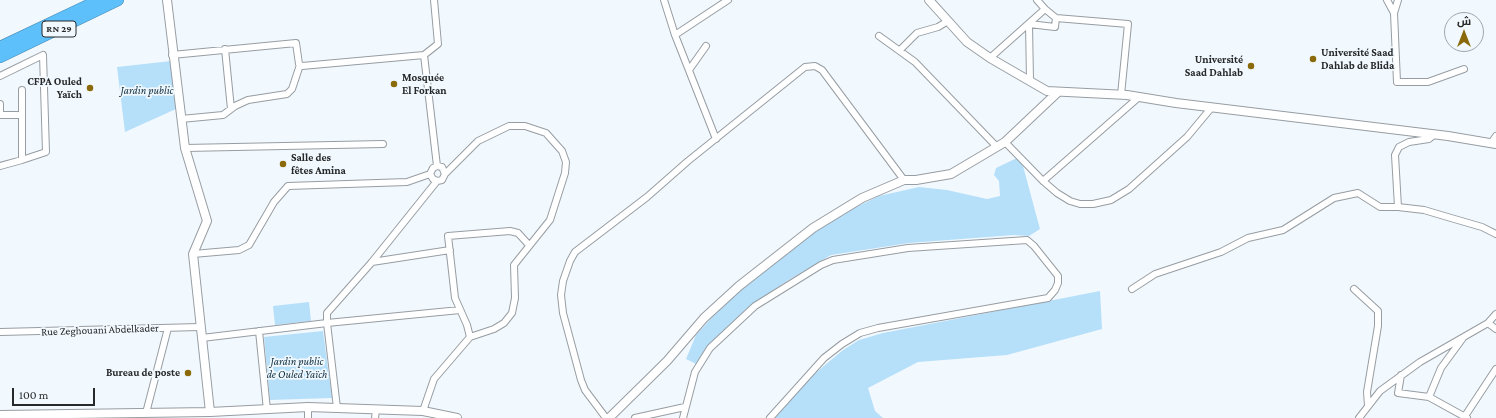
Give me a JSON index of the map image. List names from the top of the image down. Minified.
{"streets":{"highway":["RN 29"],"street":["Rue Zeghouani Abdelkader"]},"parks":["Jardin public","Jardin public de Ouled Yaïch"],"places":["Université Saad Dahlab de Blida","Université Saad Dahlab","Mosquée El Forkan","CFPA Ouled Yaïch","Salle des fêtes Amina","Bureau de poste"],"scale_bar":"100 m","north":"top"}
